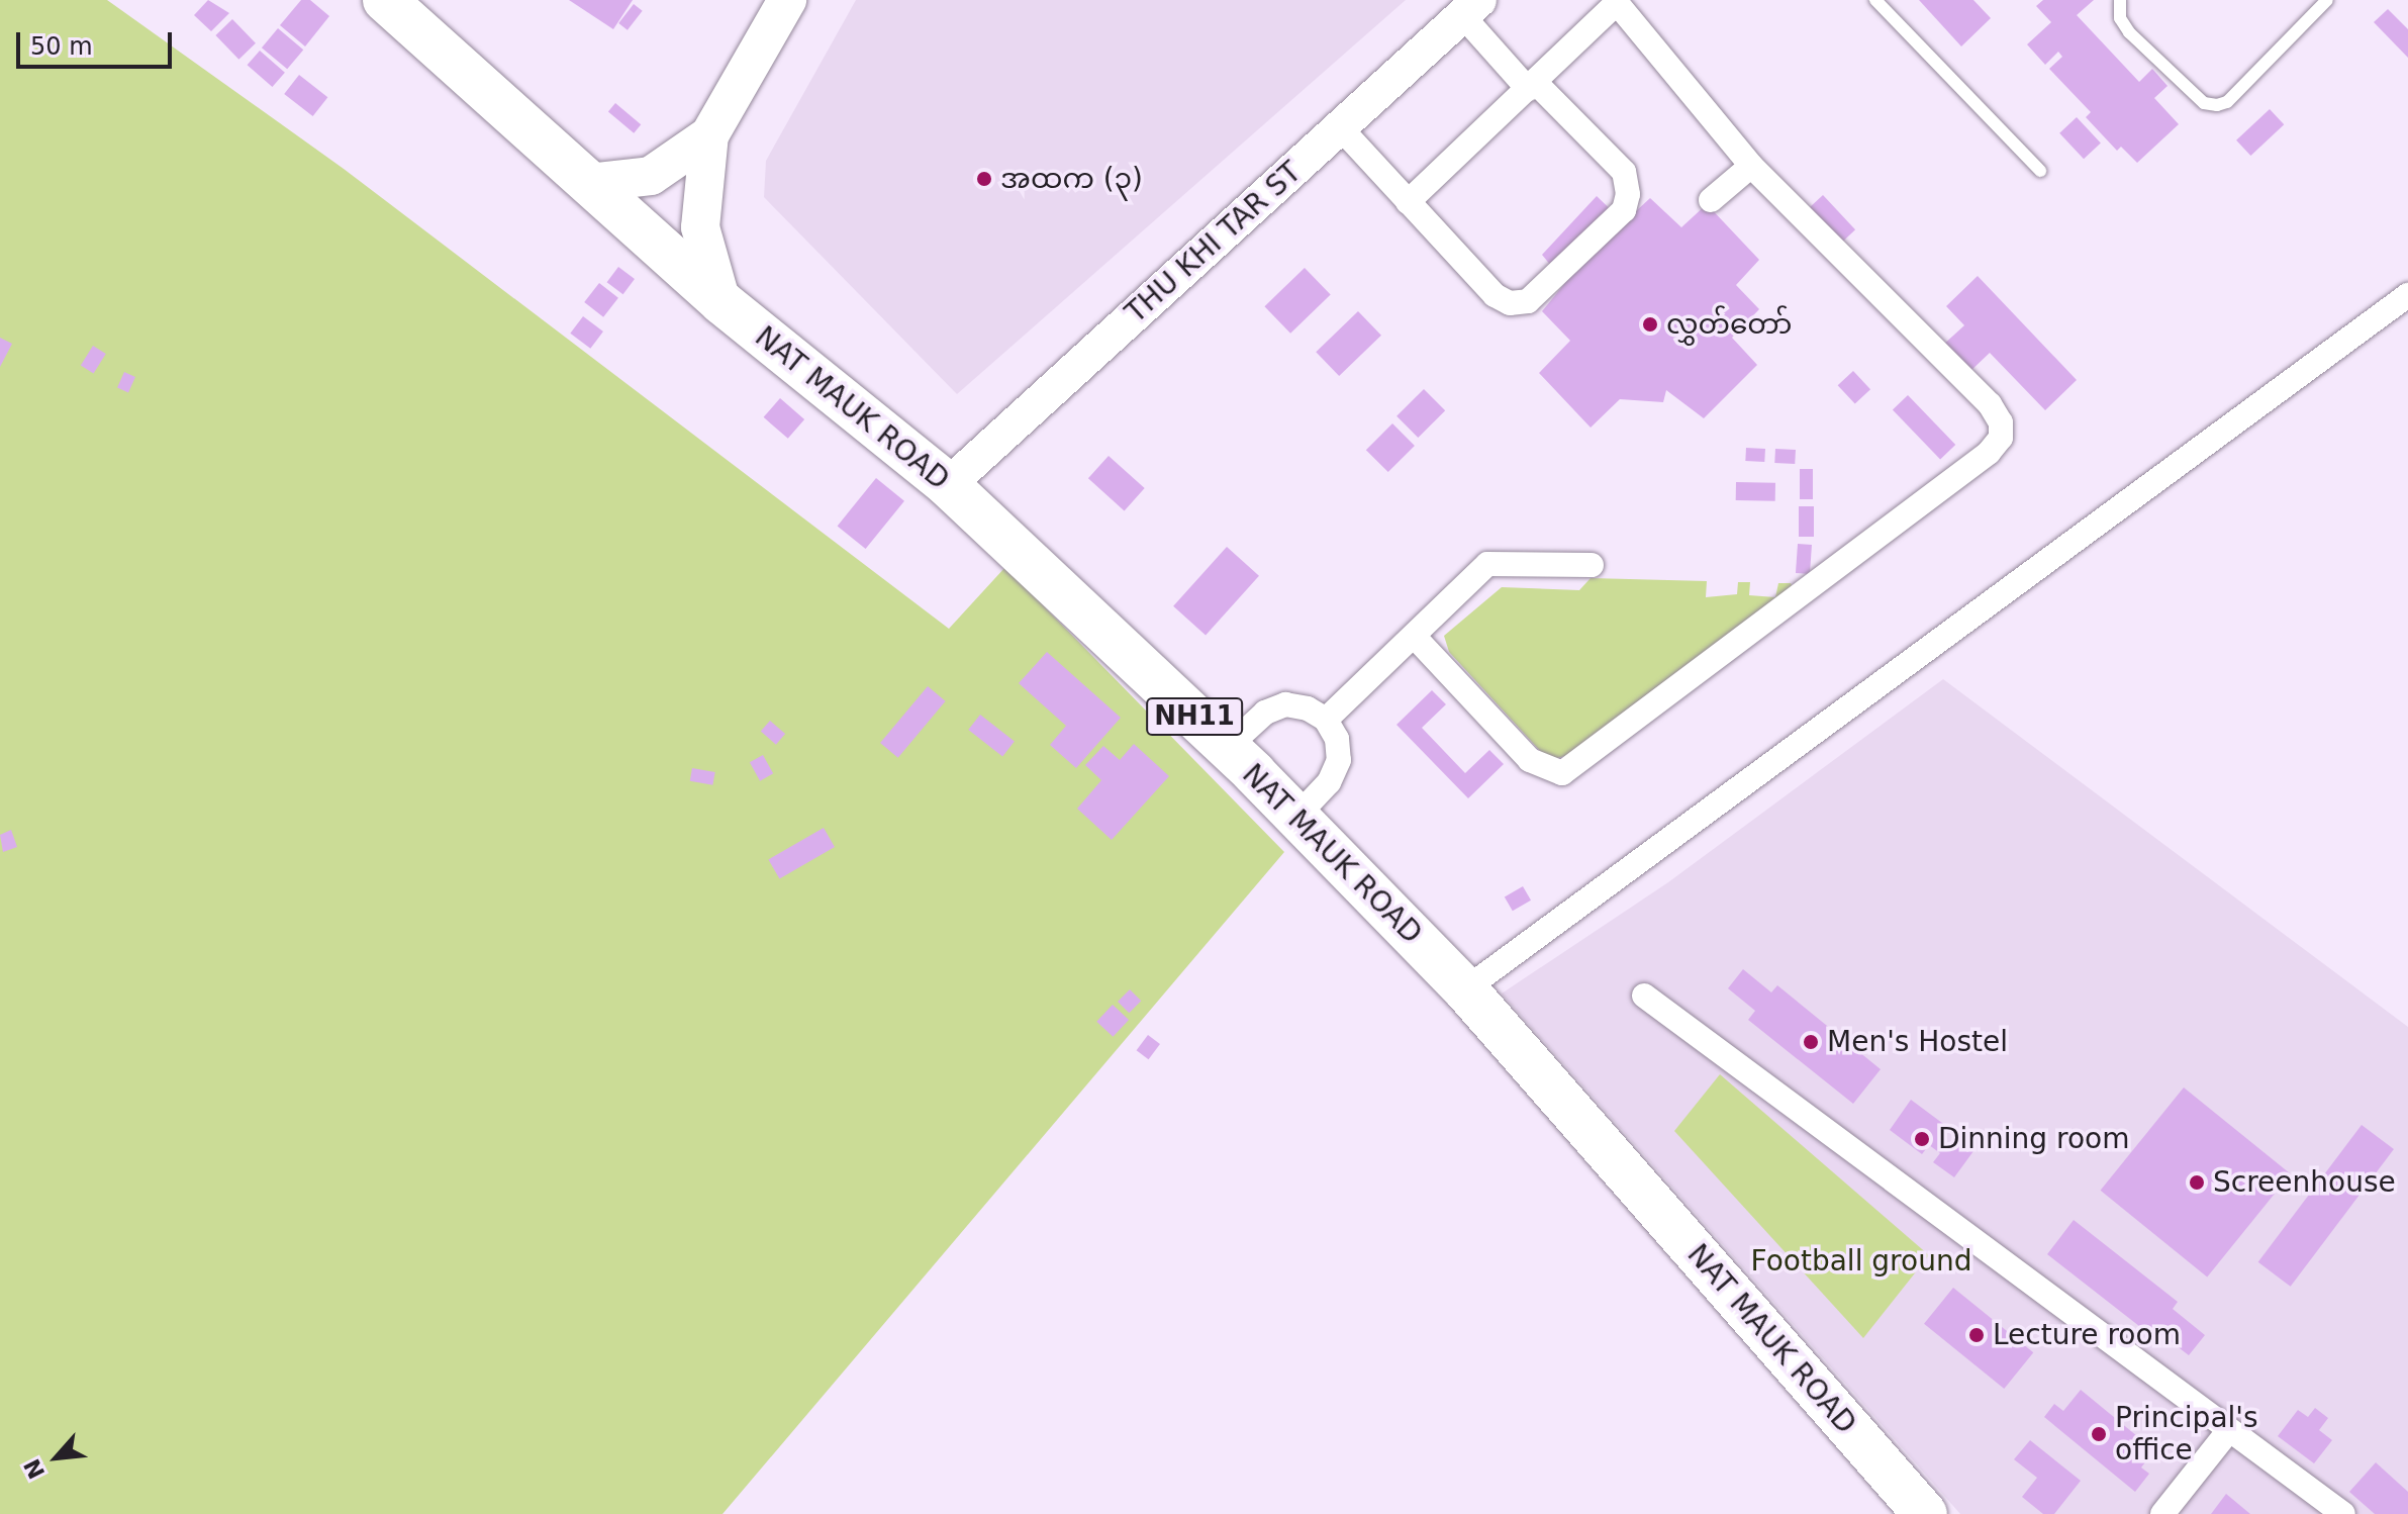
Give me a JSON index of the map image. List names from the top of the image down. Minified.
{"streets":{"highway":["NAT MAUK ROAD","NH11"],"street":["THU KHI TAR ST"]},"crossings":[["THU KHI TAR ST","NAT MAUK ROAD"]],"parks":["Football ground"],"places":["အထက (၃)","လွှတ်တော်","Men's Hostel","Dinning room","Screenhouse","Lecture room","Principal's office"],"scale_bar":"50 m","north":"bottom left"}
